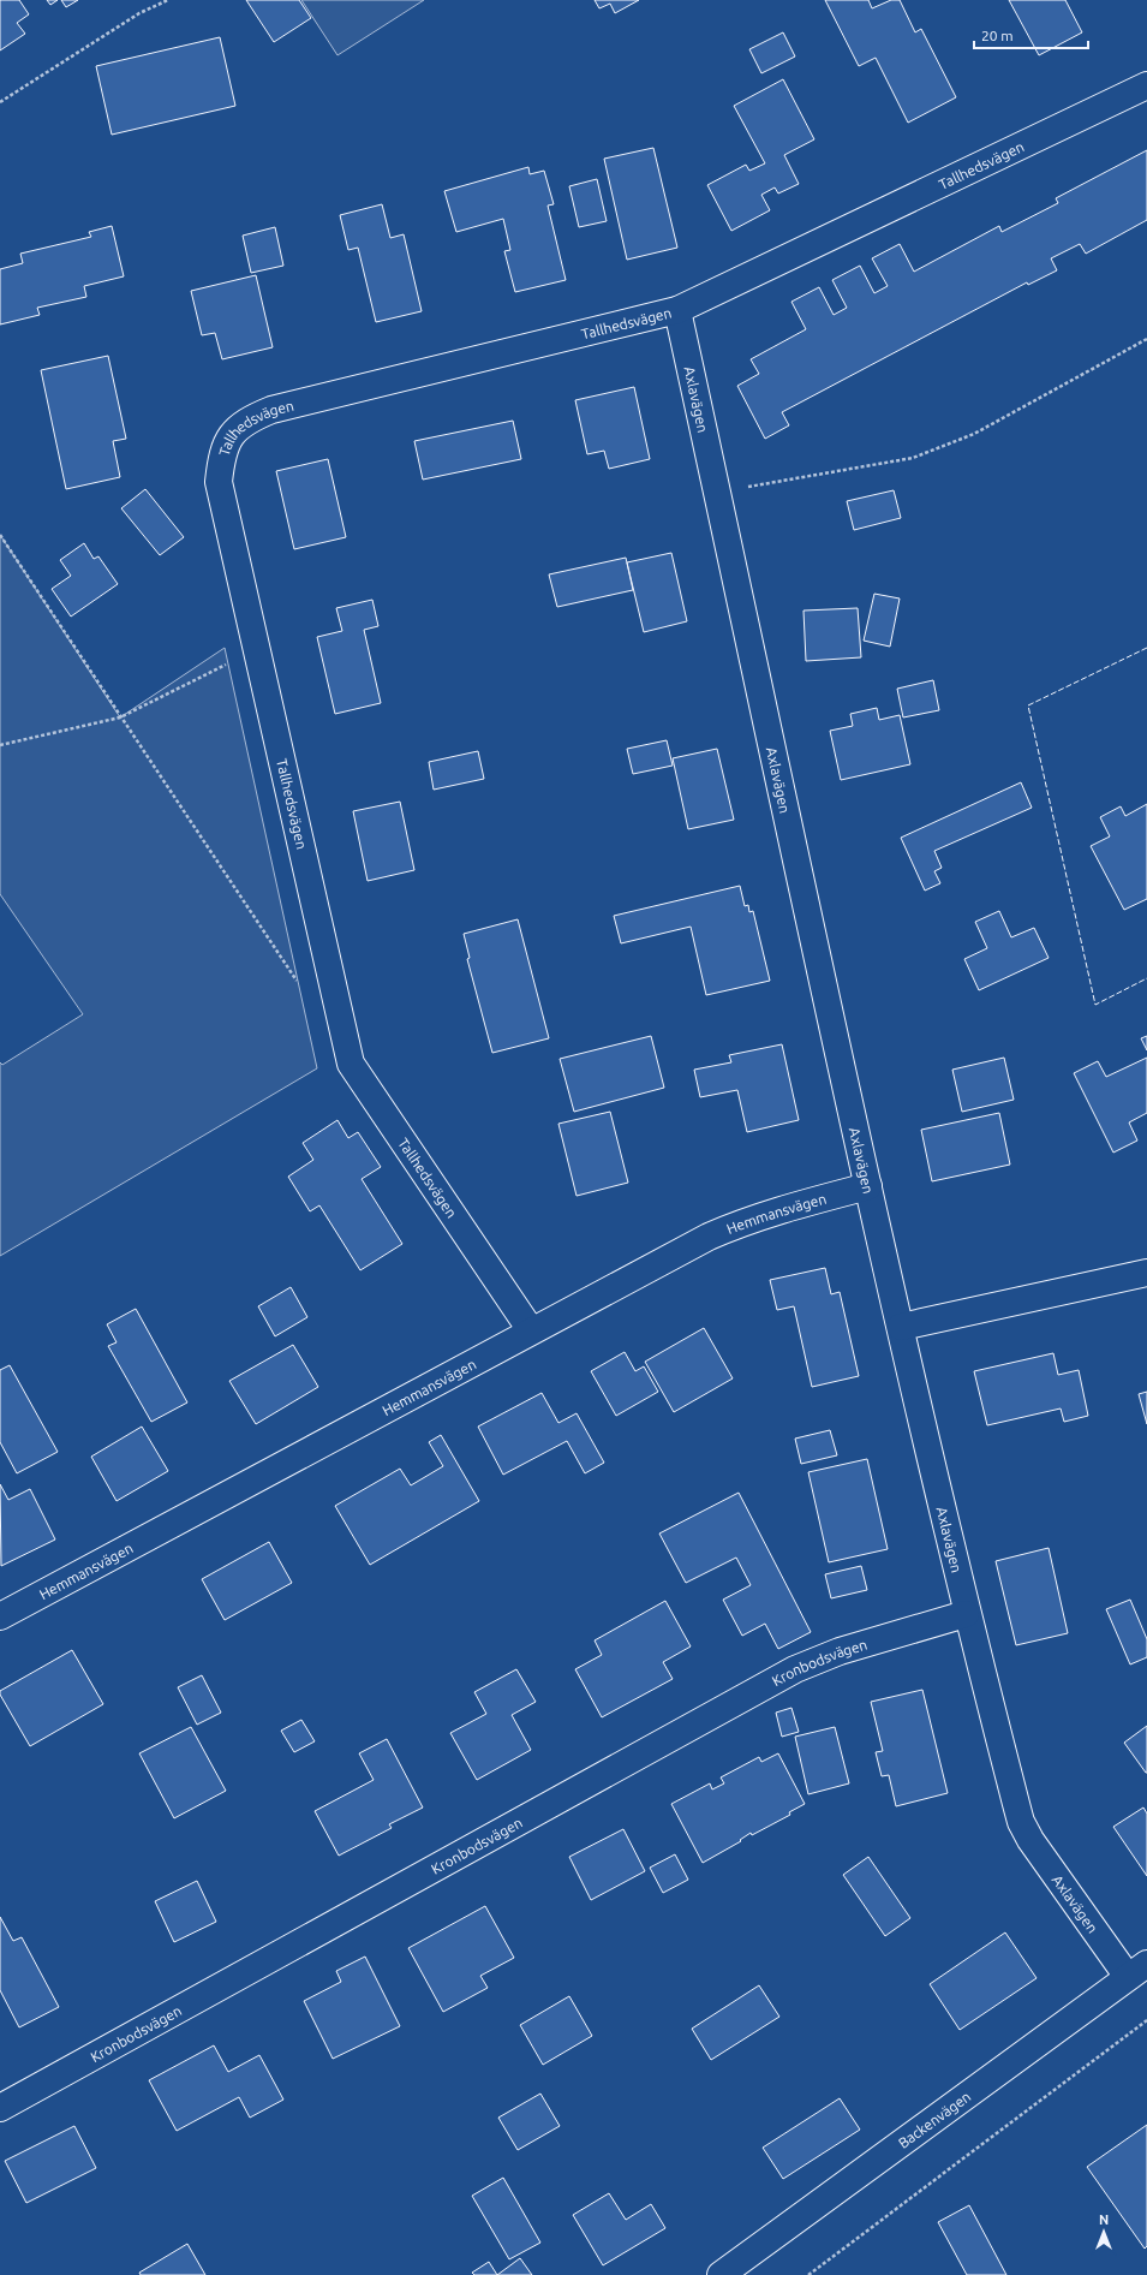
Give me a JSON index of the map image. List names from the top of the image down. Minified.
{"streets":{"street":["Tallhedsvägen","Axlavägen","Hemmansvägen","Kronbodsvägen","Backenvägen"]},"crossings":[["Tallhedsvägen","Axlavägen"],["Tallhedsvägen","Hemmansvägen"],["Axlavägen","Hemmansvägen"],["Axlavägen","Kronbodsvägen"],["Axlavägen","Backenvägen"]],"scale_bar":"20 m","north":"top"}
